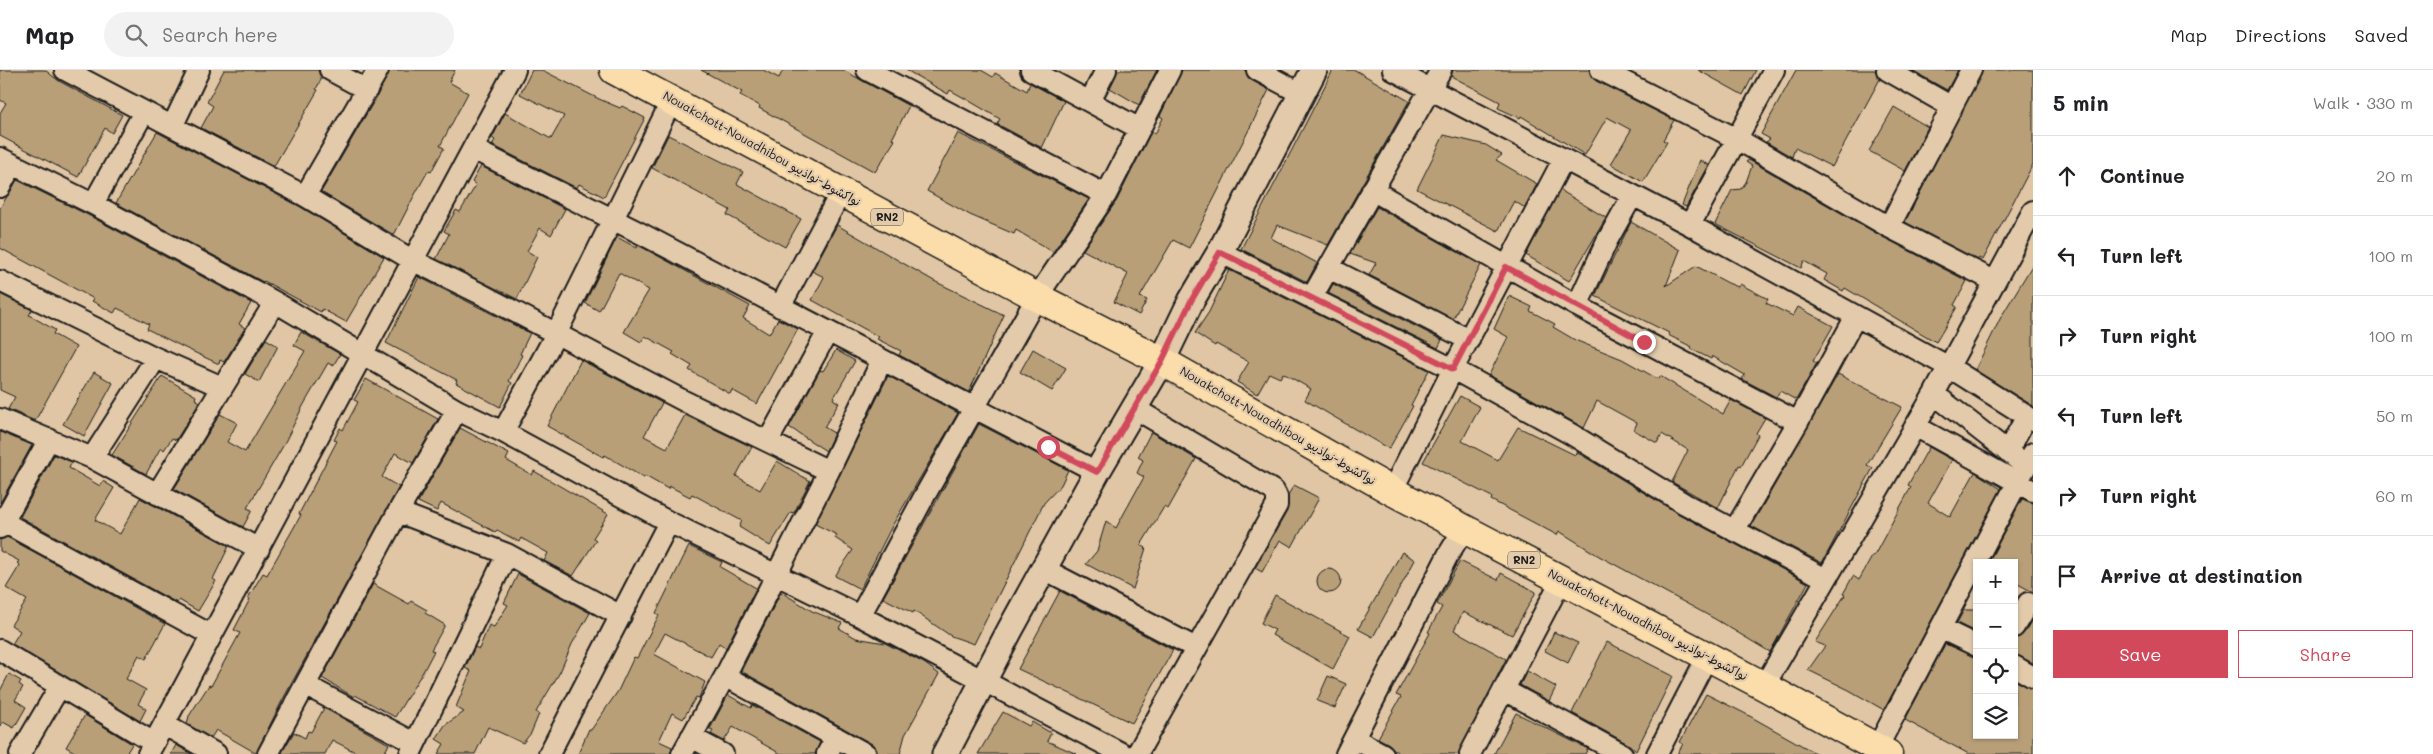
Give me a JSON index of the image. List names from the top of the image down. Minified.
{"streets":{"highway":["Nouakchott-Nouadhibou نواكشوط-نواذيبو","RN2"]},"page":{"header":"Map","search":"Search here","nav":["Map","Directions","Saved"],"heading":["5 min","Walk · 330 m"],"list":[["Continue","20 m"],["Turn left","100 m"],["Turn right","100 m"],["Turn left","50 m"],["Turn right","60 m"],"Arrive at destination"],"map_buttons":["+","−"],"buttons":["Save","Share"]}}
